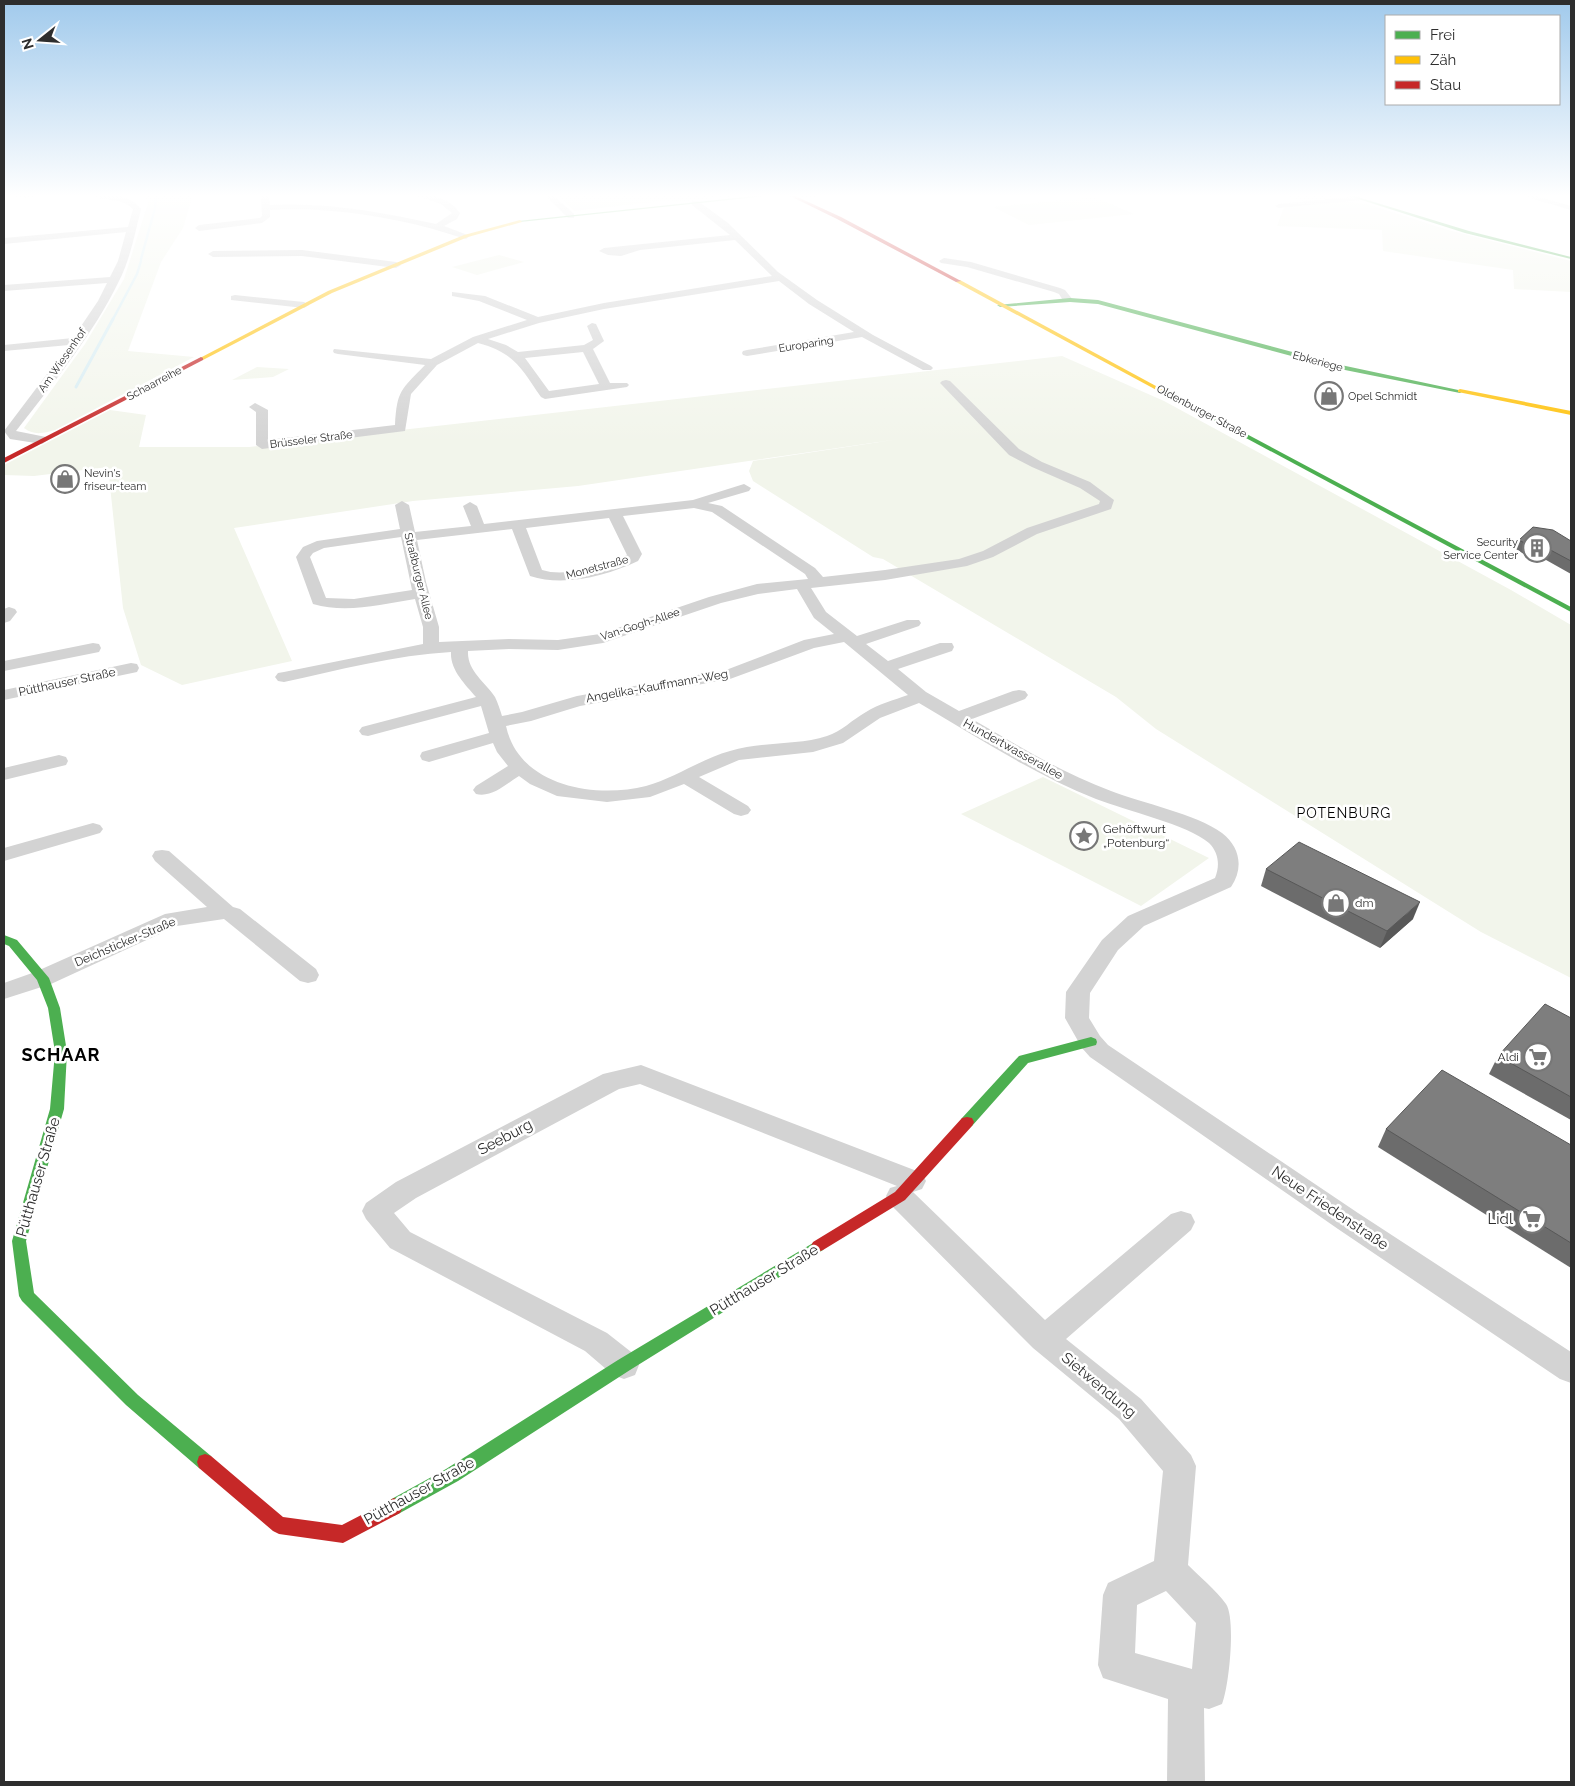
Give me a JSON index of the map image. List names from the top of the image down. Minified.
{"streets":{"main road":["Ebkeriege","Schaarreihe","Oldenburger Straße","Pütthauser Straße"],"street":["Europaring","Am Wiesenhof","Brüsseler Straße","Monetstraße","Straßburger Allee","Van-Gogh-Allee","Angelika-Kauffmann-Weg","Hundertwasserallee","Deichsticker-Straße","Seeburg","Neue Friedenstraße","Sietwendung"]},"crossings":[["Am Wiesenhof","Schaarreihe"],["Ebkeriege","Oldenburger Straße"],["Straßburger Allee","Van-Gogh-Allee"],["Van-Gogh-Allee","Hundertwasserallee"],["Pütthauser Straße","Hundertwasserallee"],["Pütthauser Straße","Deichsticker-Straße"],["Pütthauser Straße","Seeburg"],["Pütthauser Straße","Neue Friedenstraße"],["Pütthauser Straße","Sietwendung"],["Angelika-Kauffmann-Weg","Hundertwasserallee"],["Hundertwasserallee","Neue Friedenstraße"],["Seeburg","Sietwendung"]],"districts":["POTENBURG","SCHAAR"],"places":{"shop":["Opel Schmidt","Nevin's friseur-team","dm"],"building":["Security Service Center"],"place":["Gehöftwurt „Potenburg“"],"supermarket":["Aldi","Lidl"]},"legend":["Frei","Zäh","Stau"],"north":"left"}
